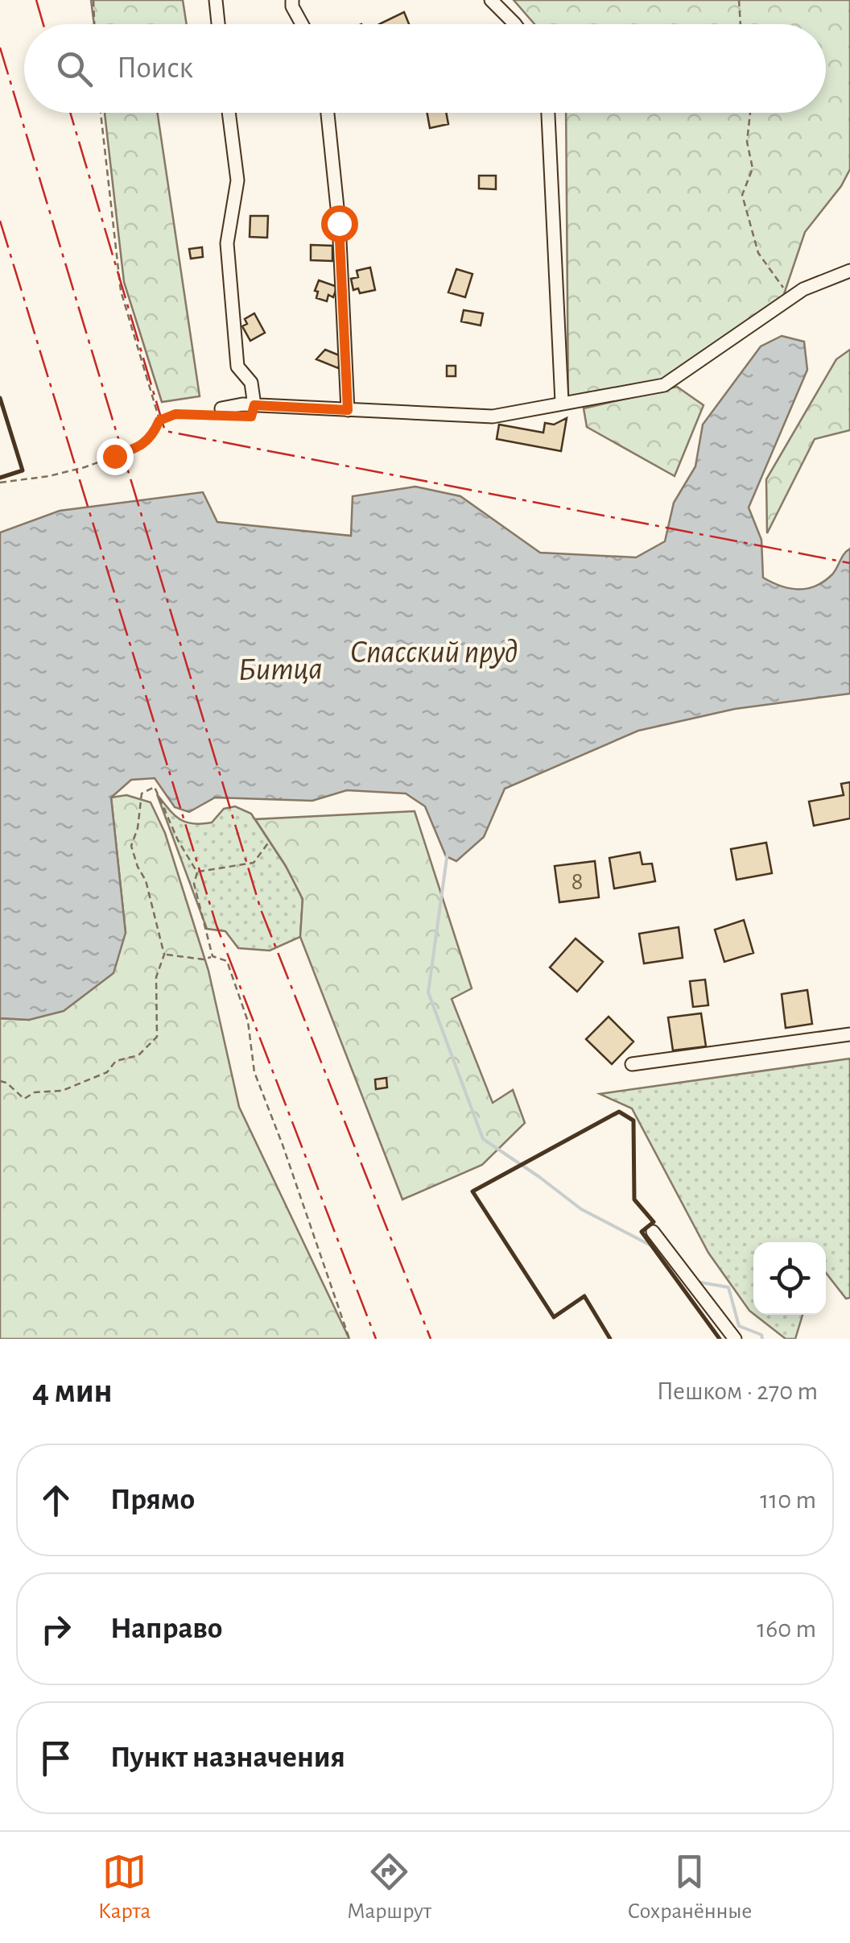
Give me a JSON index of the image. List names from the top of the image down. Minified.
{"water":["Спасский пруд","Битца"],"house_numbers":["8"],"page":{"search":"Поиск","heading":["4 мин","Пешком · 270 m"],"list":[["Прямо","110 m"],["Направо","160 m"],"Пункт назначения"],"nav":["Карта","Маршрут","Сохранённые"]}}
